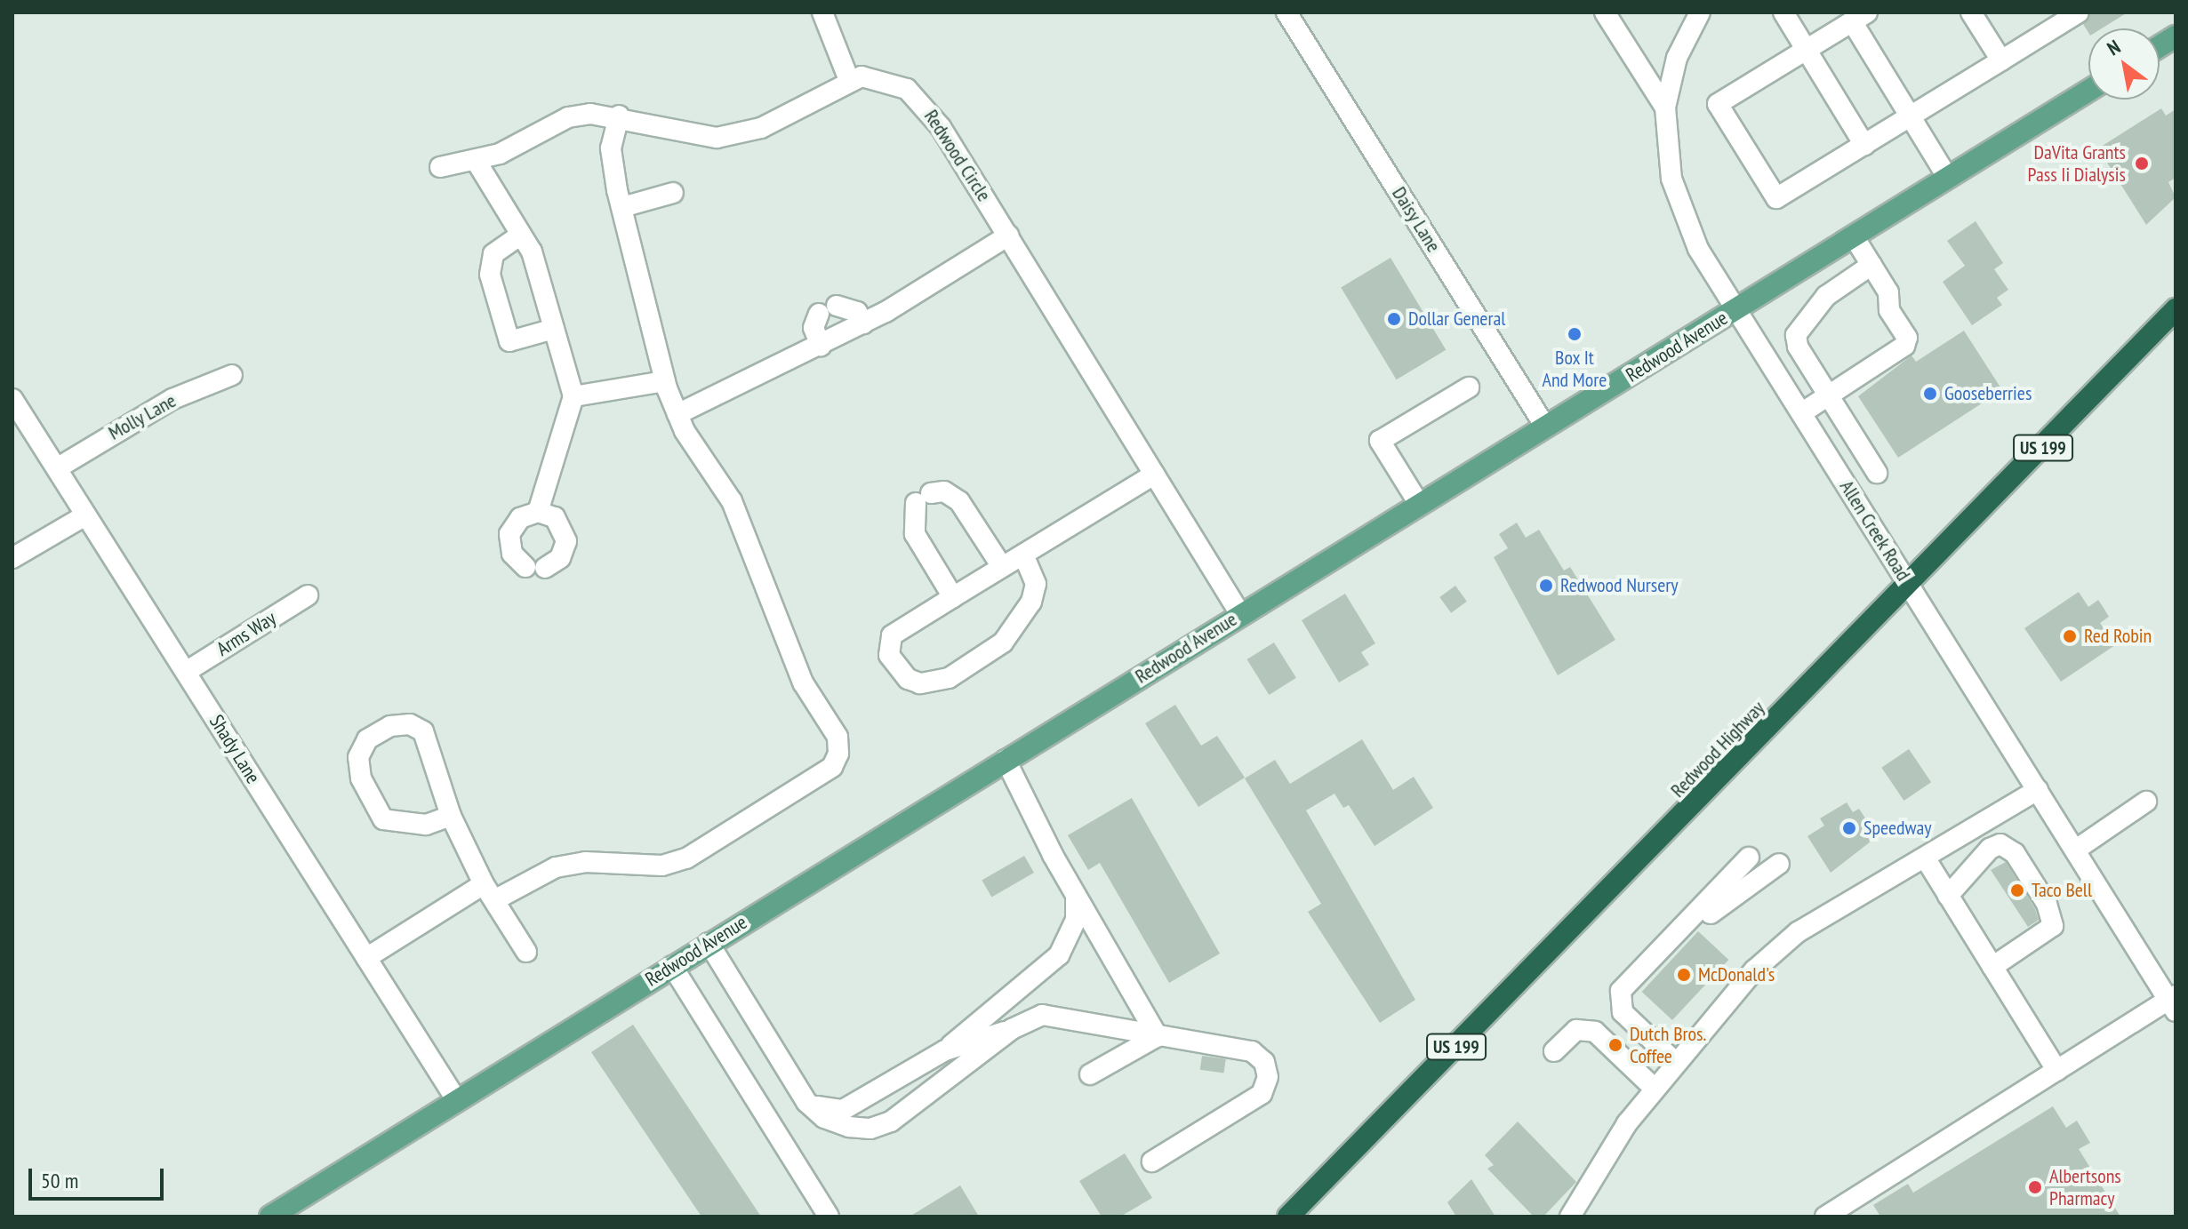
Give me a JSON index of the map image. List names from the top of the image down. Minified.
{"streets":{"highway":["US 199","Redwood Highway"],"main road":["Redwood Avenue"],"street":["Redwood Circle","Daisy Lane","Molly Lane","Allen Creek Road","Arms Way","Shady Lane"]},"crossings":[["Redwood Circle","Redwood Avenue"],["Daisy Lane","Redwood Avenue"],["Redwood Avenue","Allen Creek Road"],["Redwood Avenue","Shady Lane"],["Molly Lane","Shady Lane"],["Allen Creek Road","Redwood Highway"],["Arms Way","Shady Lane"]],"places":["DaVita Grants Pass Ii Dialysis","Dollar General","Box It And More","Gooseberries","Redwood Nursery","Red Robin","Speedway","Taco Bell","McDonald's","Dutch Bros. Coffee","Albertsons Pharmacy"],"scale_bar":"50 m","north":"top left"}
